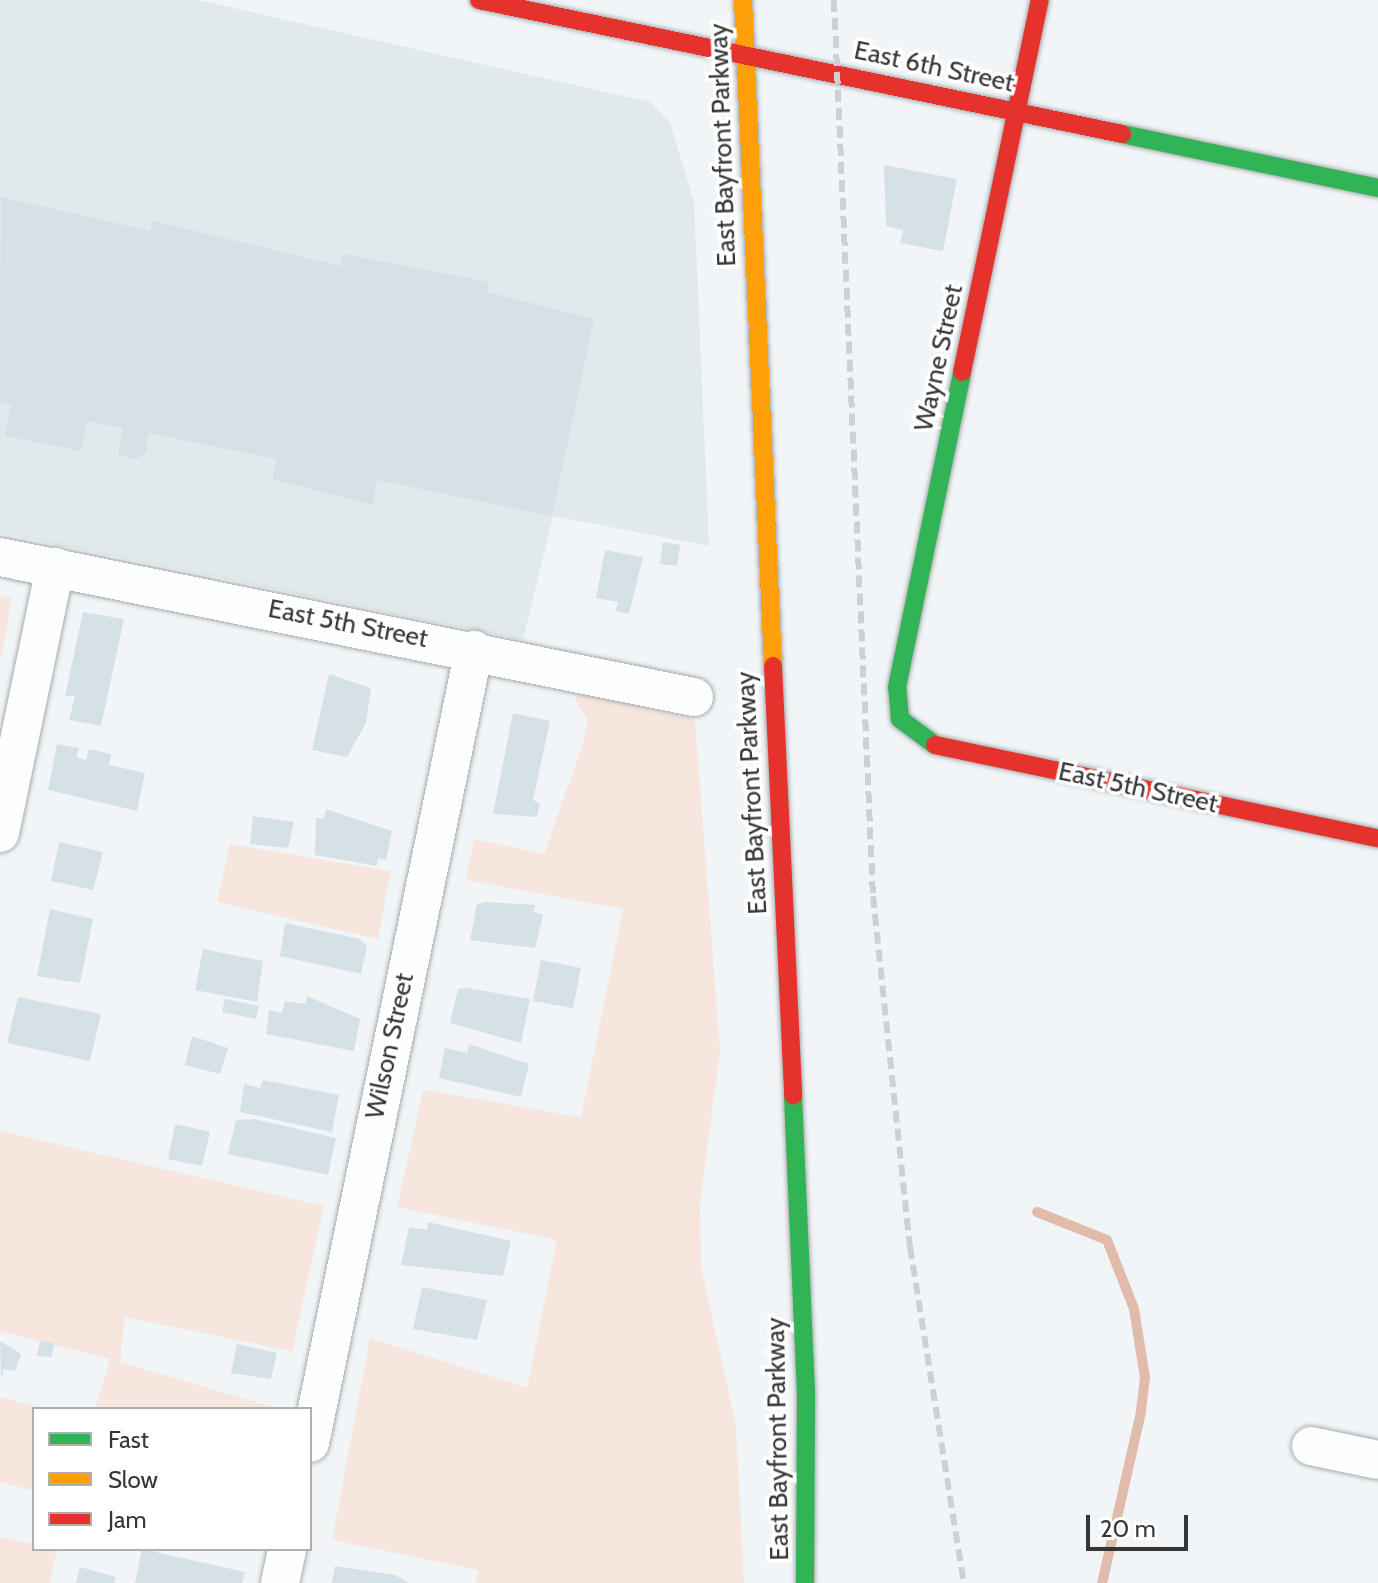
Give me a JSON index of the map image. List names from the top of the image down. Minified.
{"streets":{"main road":["East 6th Street","East Bayfront Parkway","Wayne Street","East 5th Street"],"street":["Wilson Street"]},"crossings":[["East 6th Street","East Bayfront Parkway"],["East 6th Street","Wayne Street"],["Wayne Street","East 5th Street"],["East 5th Street","Wilson Street"]],"legend":["Fast","Slow","Jam"],"scale_bar":"20 m"}
